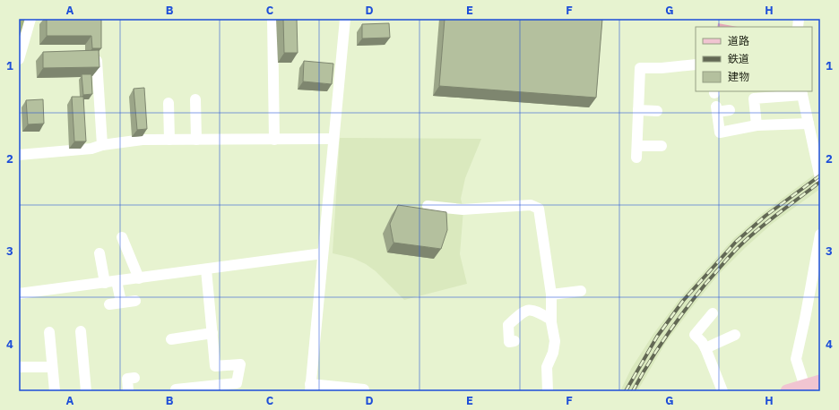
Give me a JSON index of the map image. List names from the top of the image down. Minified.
{"legend":["道路","鉄道","建物"],"grid":{"columns":["A","B","C","D","E","F","G","H"],"rows":["1","2","3","4"]}}
